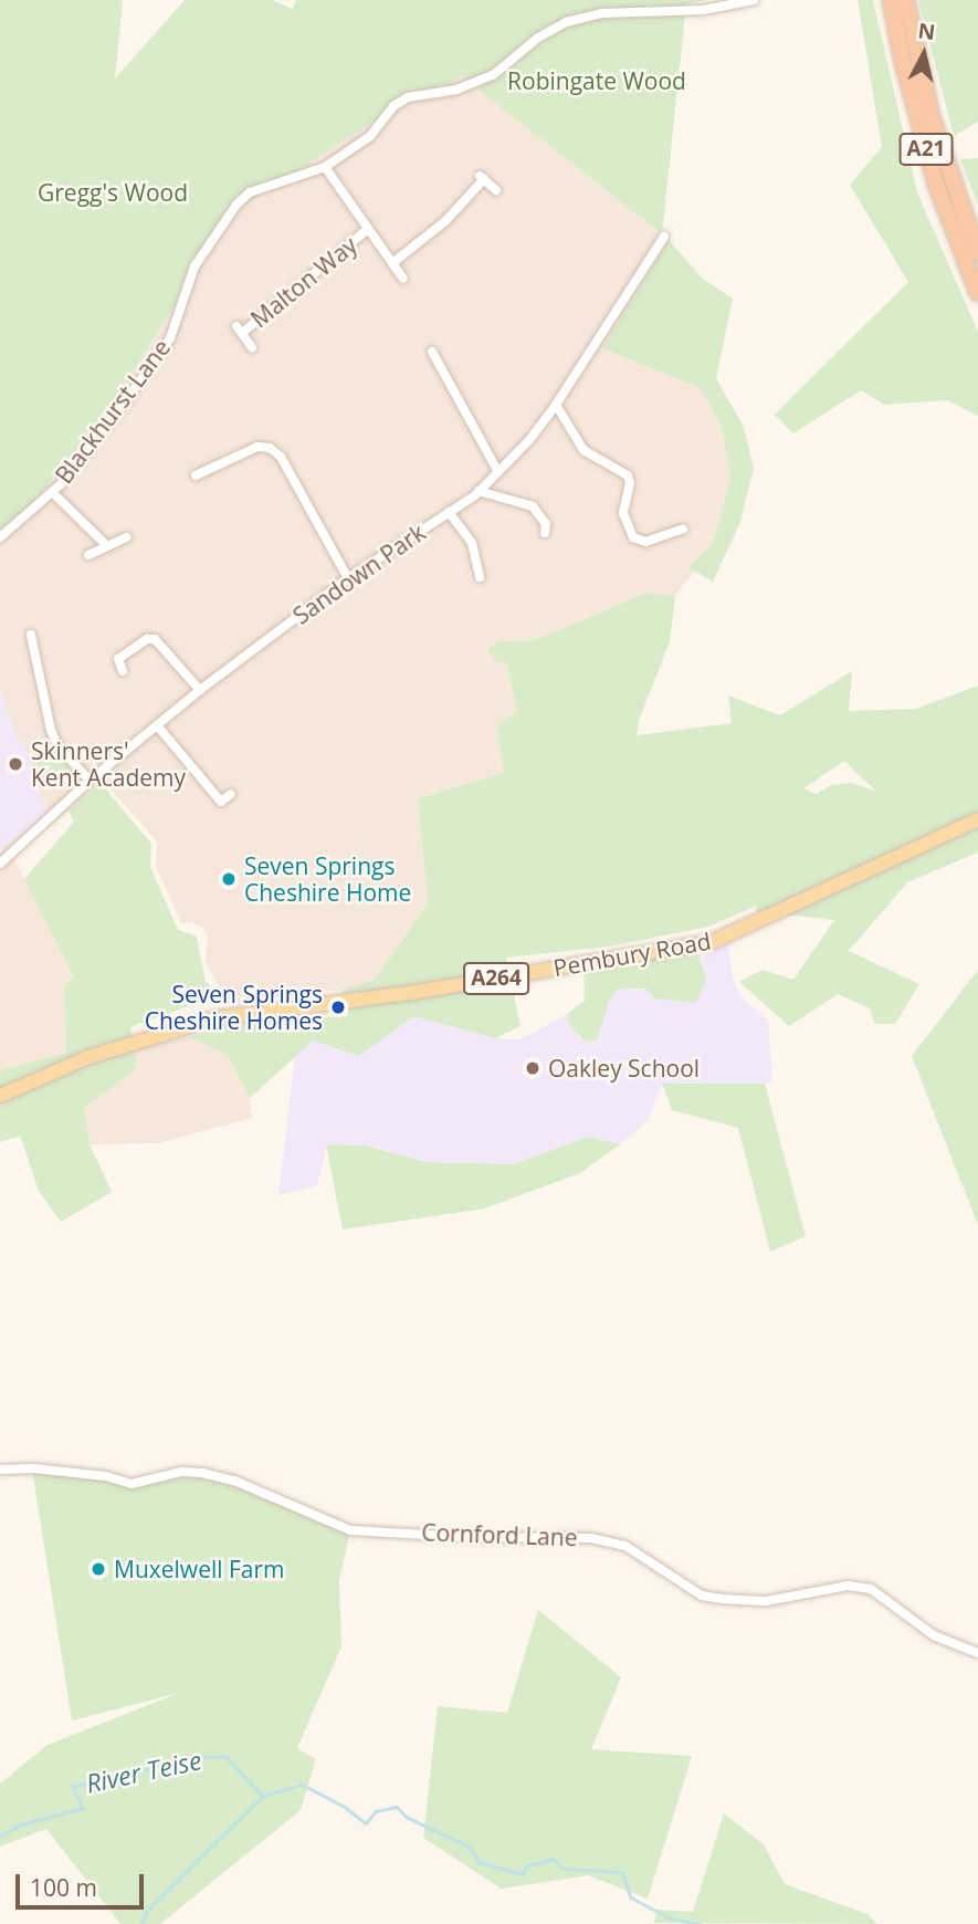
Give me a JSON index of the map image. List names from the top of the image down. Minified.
{"streets":{"highway":["A21"],"main road":["Pembury Road","A264"],"street":["Malton Way","Blackhurst Lane","Sandown Park","Cornford Lane"]},"crossings":[["Malton Way","Blackhurst Lane"]],"water":["River Teise"],"parks":["Robingate Wood","Gregg's Wood"],"places":["Skinners' Kent Academy","Seven Springs Cheshire Home","Seven Springs Cheshire Homes","Oakley School","Muxelwell Farm"],"scale_bar":"100 m","north":"top"}
